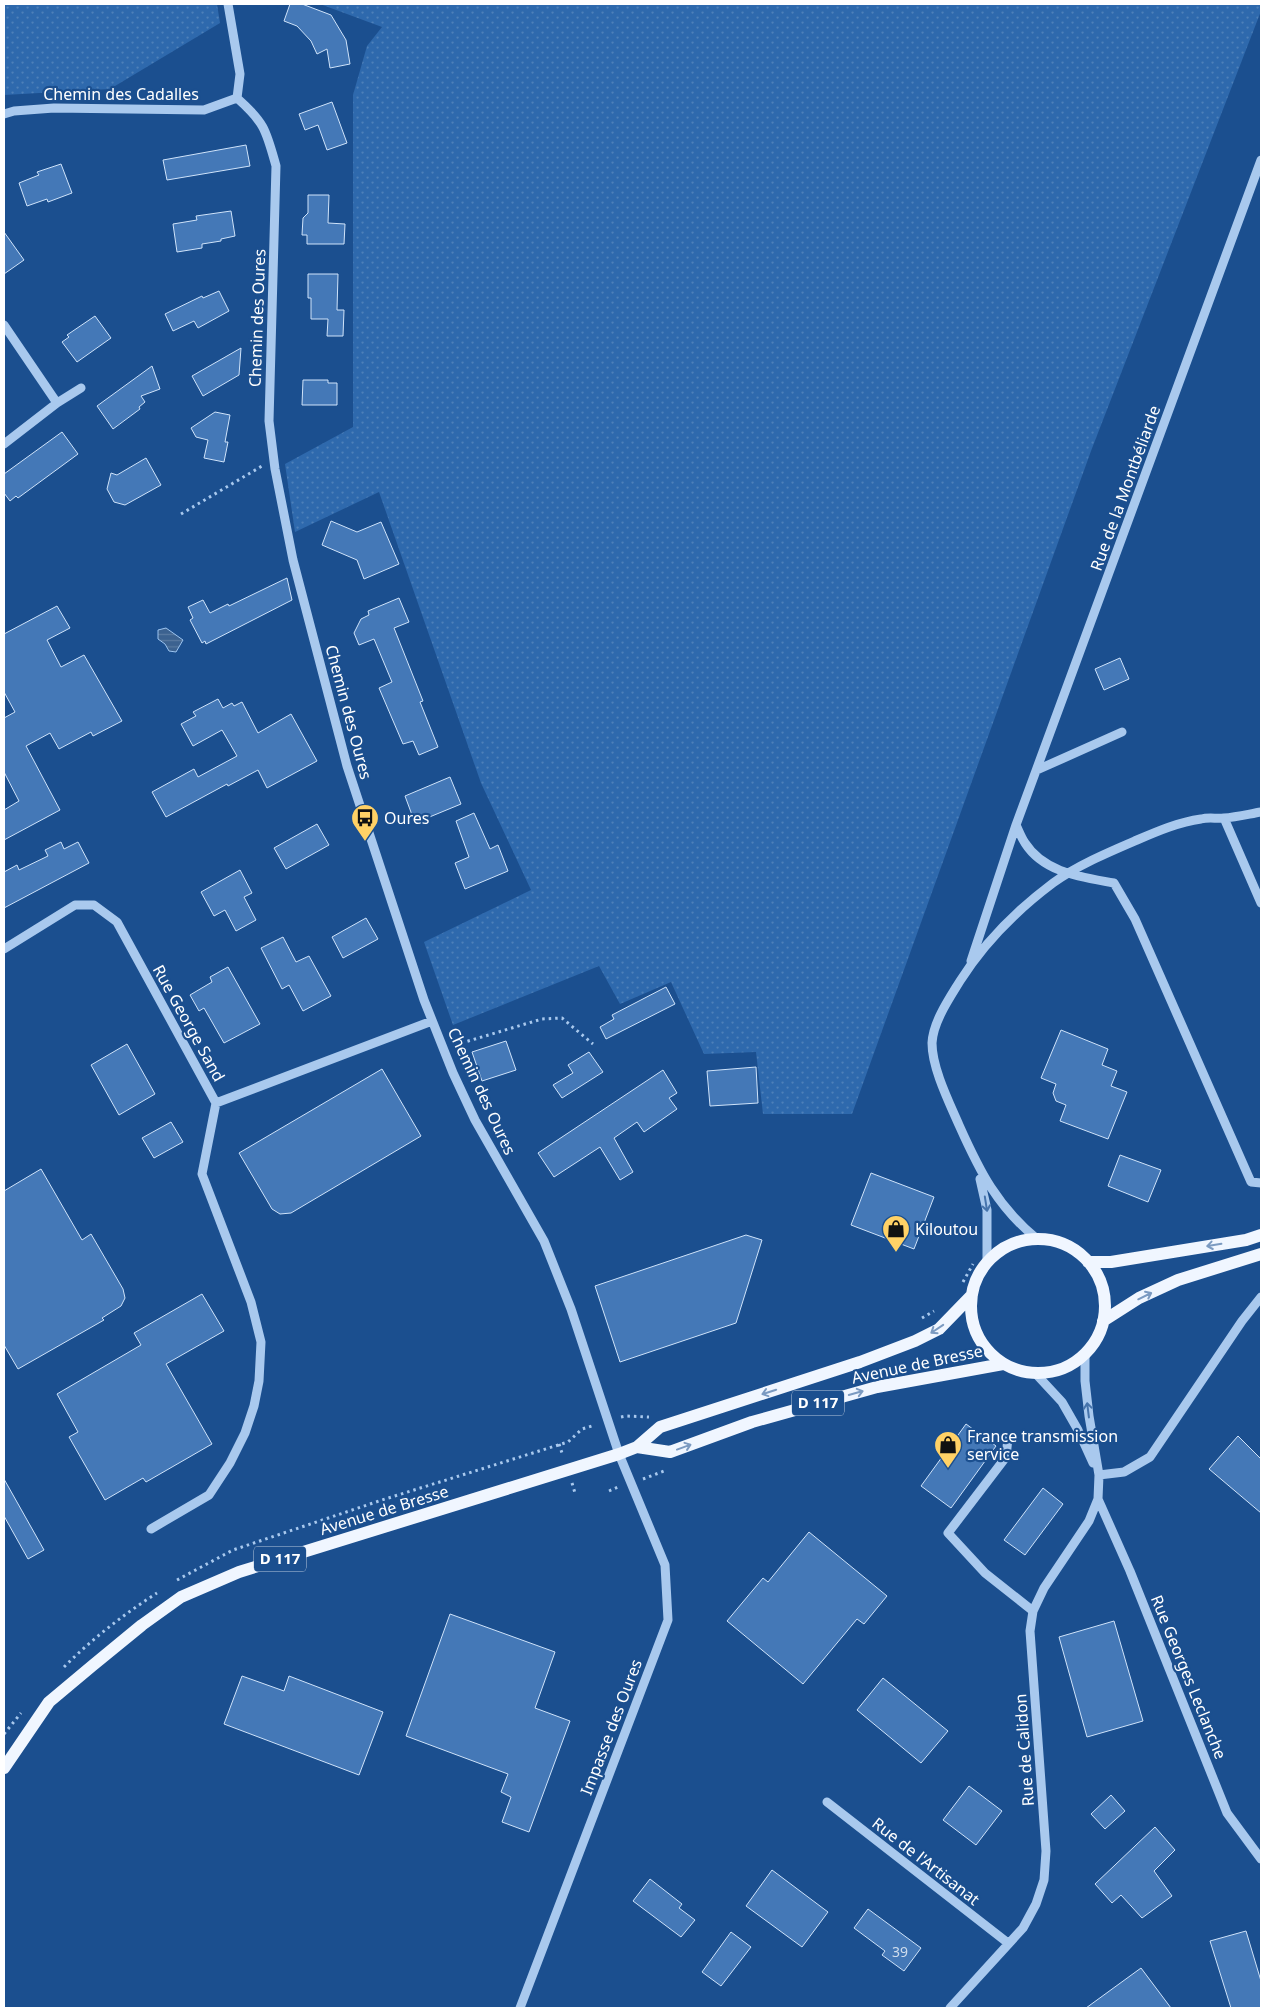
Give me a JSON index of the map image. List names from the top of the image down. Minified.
{"streets":{"main road":["Avenue de Bresse","D 117"],"street":["Chemin des Cadalles","Chemin des Oures","Rue de la Montbéliarde","Rue George Sand","Rue Georges Leclanche","Impasse des Oures","Rue de Calidon","Rue de l'Artisanat"]},"crossings":[["Chemin des Cadalles","Chemin des Oures"],["Chemin des Oures","Rue George Sand"],["Chemin des Oures","Avenue de Bresse"],["Chemin des Oures","Impasse des Oures"],["Avenue de Bresse","Impasse des Oures"],["Avenue de Bresse","Rue de Calidon"],["Rue Georges Leclanche","Rue de Calidon"],["Rue de Calidon","Rue de l'Artisanat"]],"places":{"bus stop":["Oures"],"shop":["Kiloutou","France transmission service"]},"house_numbers":["39"]}
